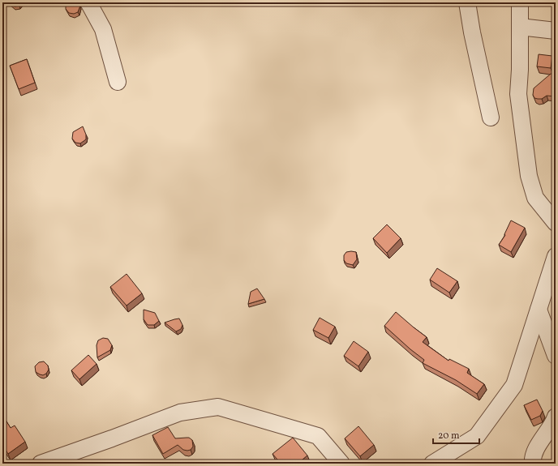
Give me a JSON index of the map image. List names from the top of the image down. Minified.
{"scale_bar":"20 m"}
